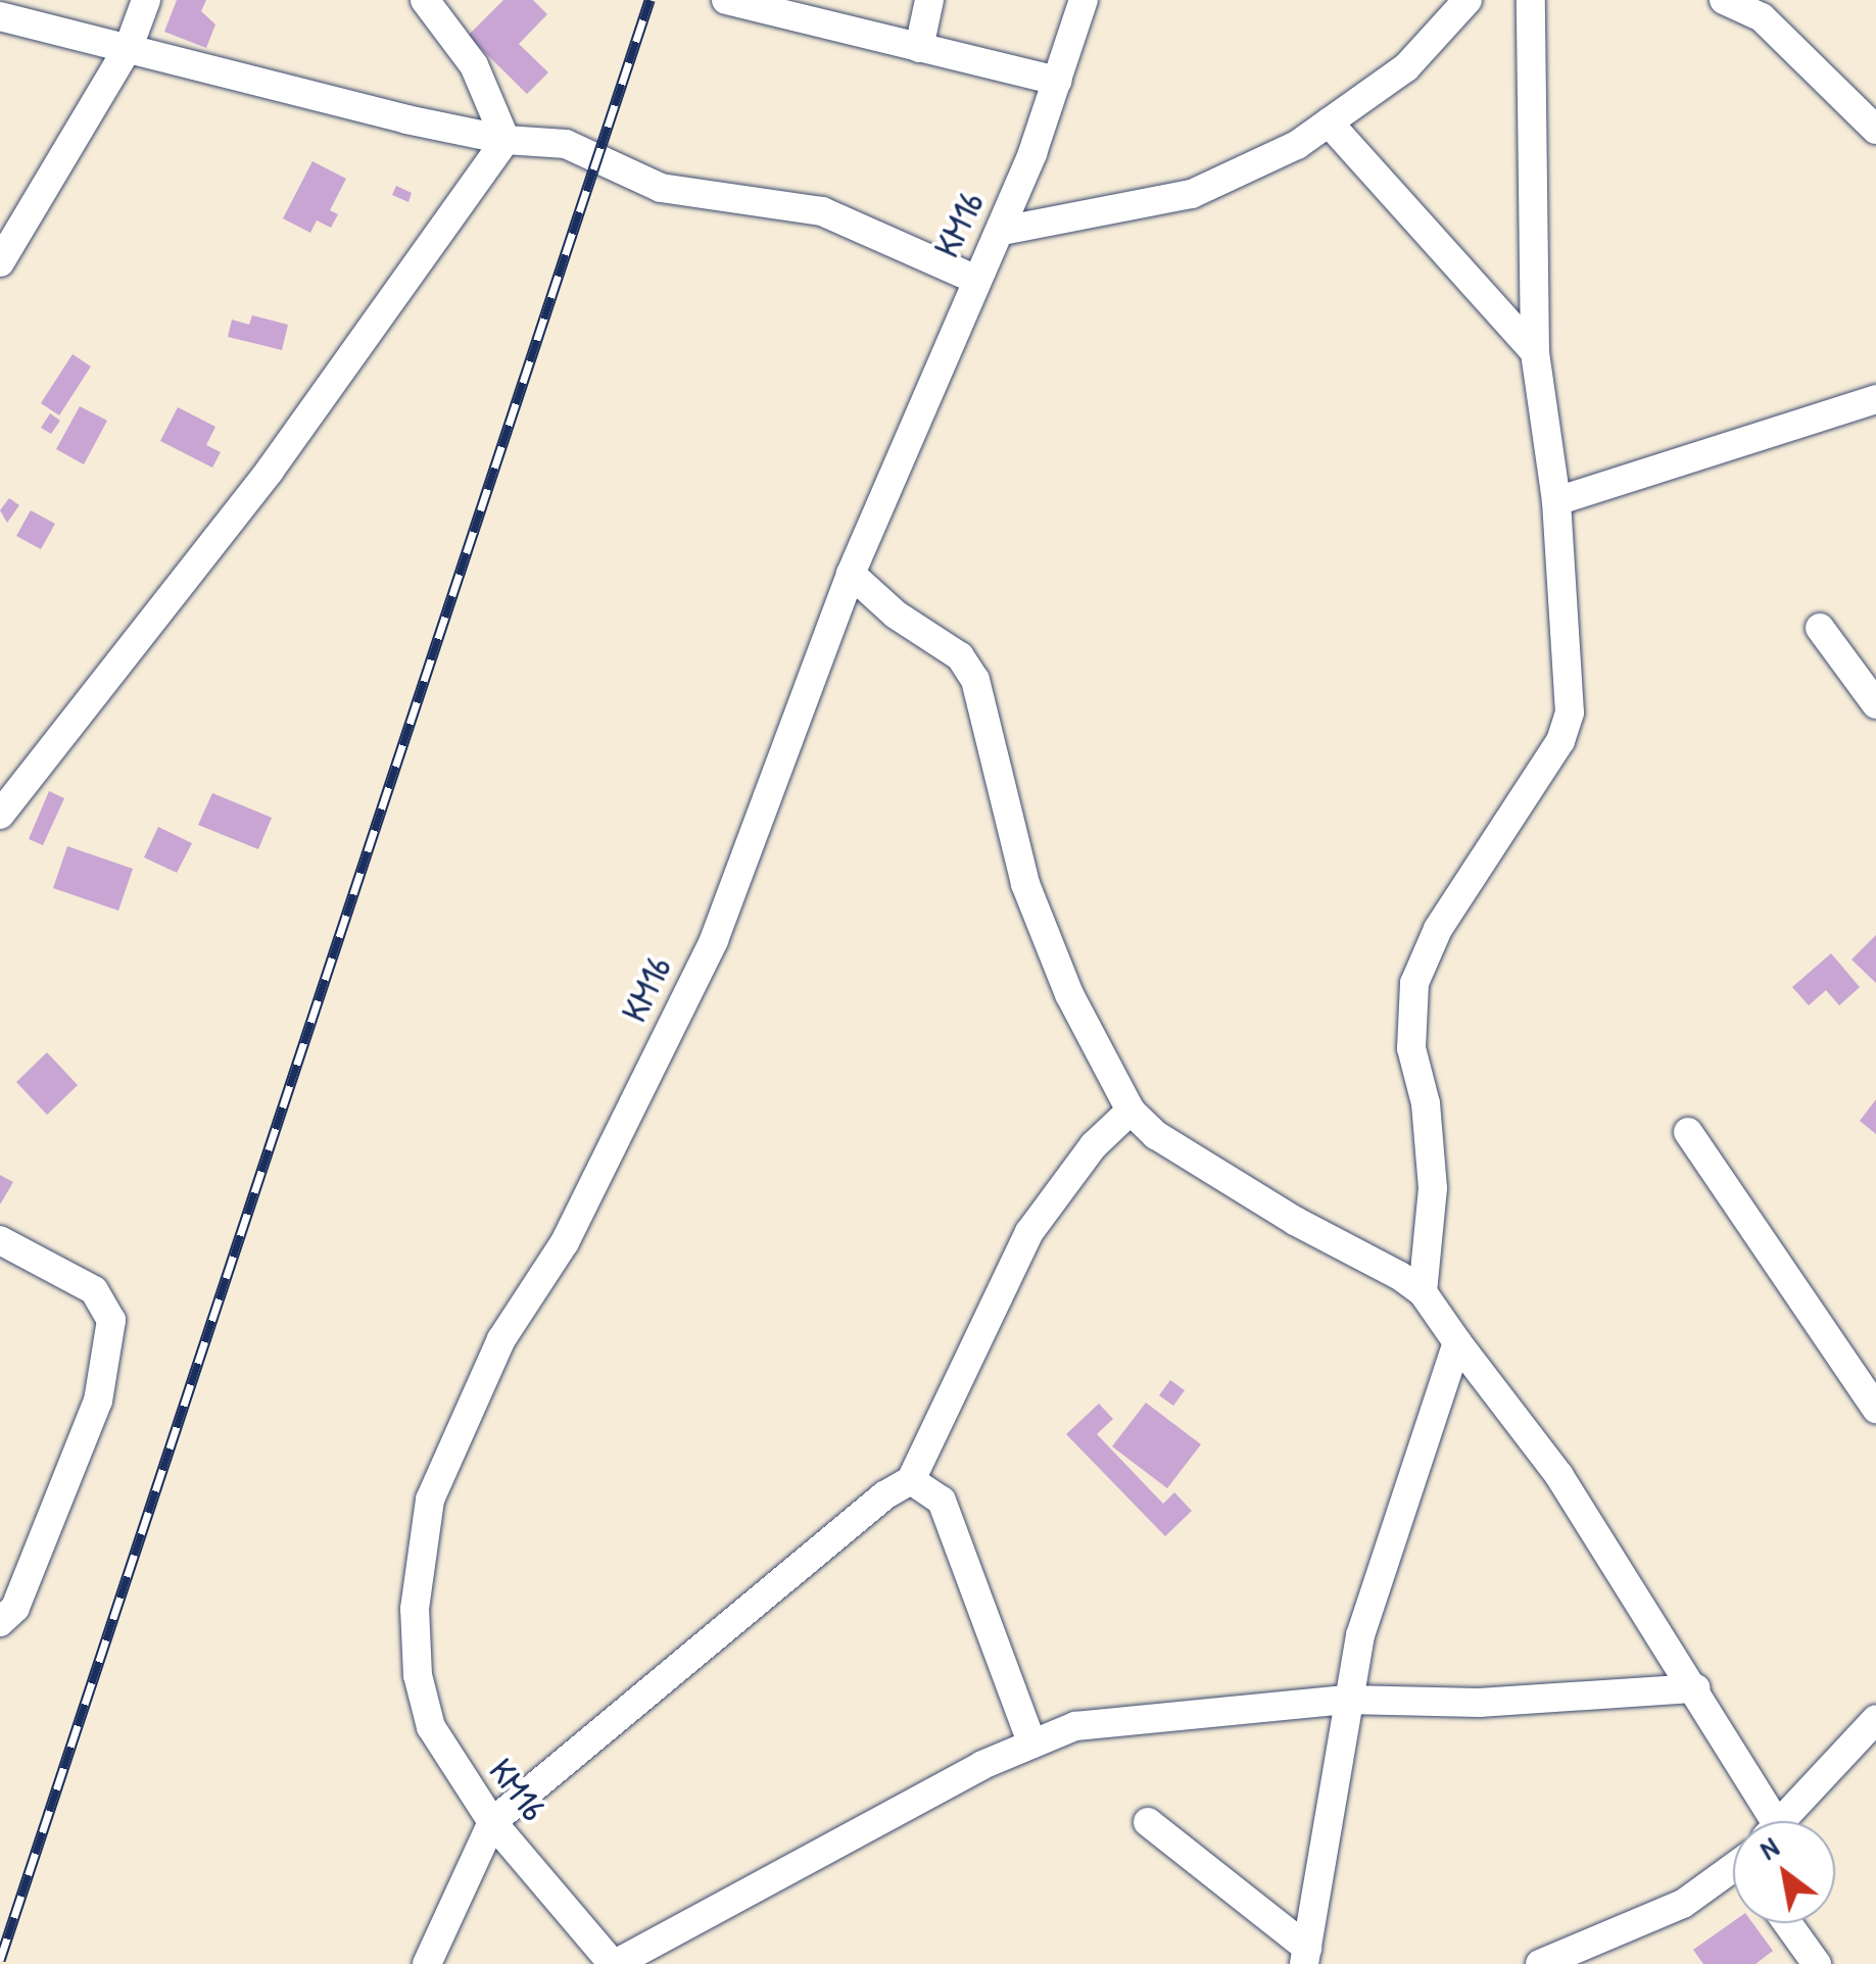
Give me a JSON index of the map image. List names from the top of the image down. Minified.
{"streets":{"street":["KM16"]},"north":"top left"}
